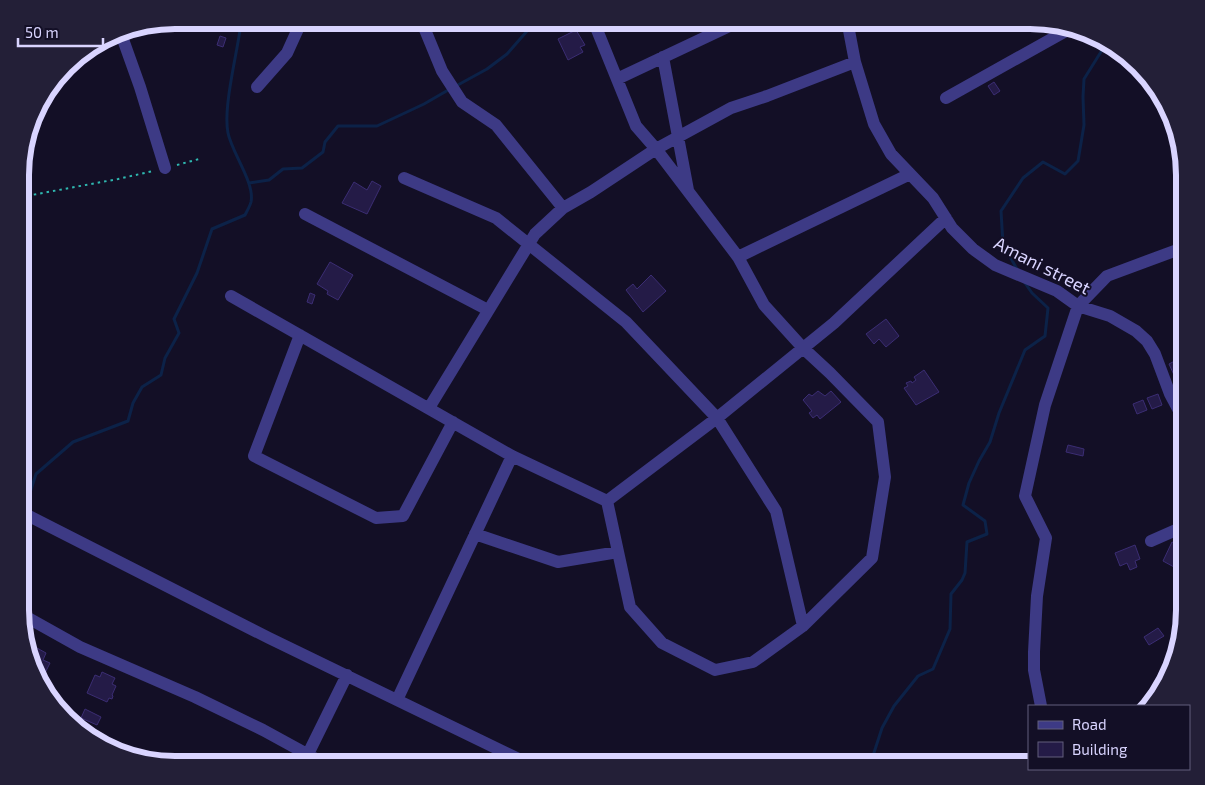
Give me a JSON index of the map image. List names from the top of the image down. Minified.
{"streets":{"street":["Amani street"]},"legend":["Road","Building"],"scale_bar":"50 m"}
